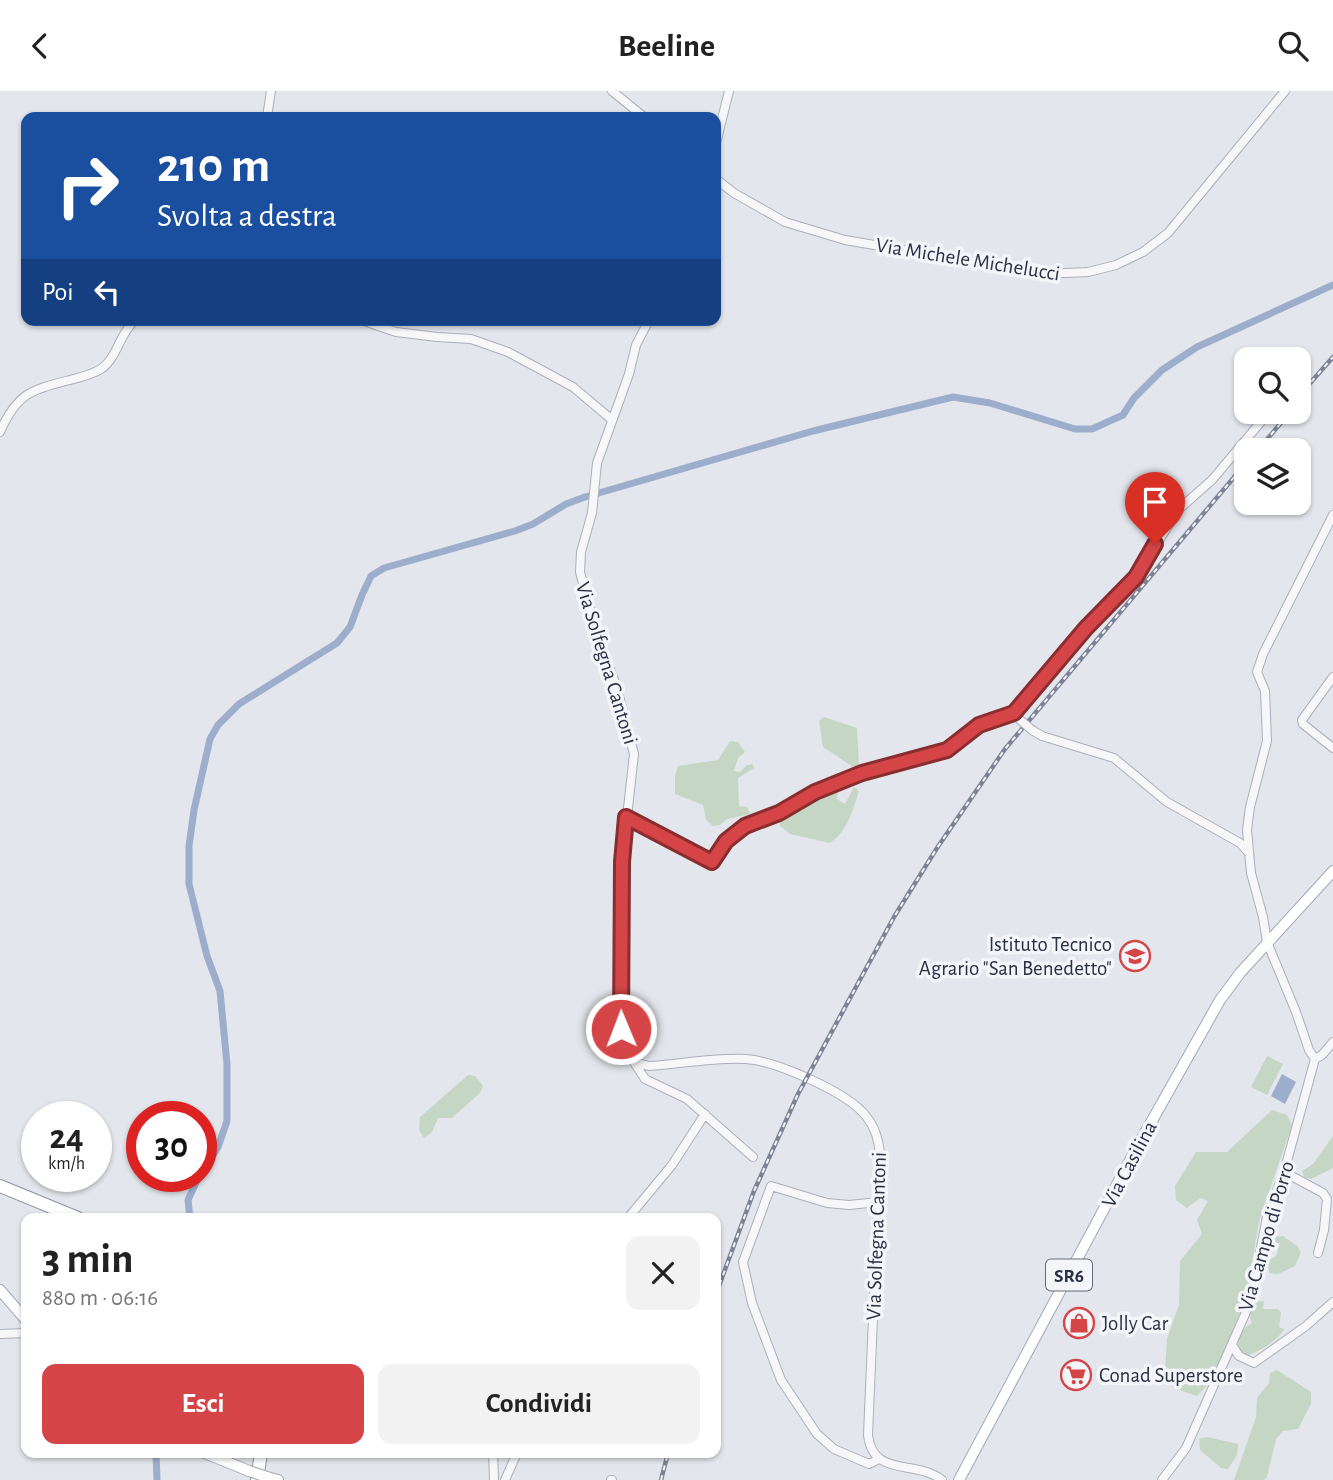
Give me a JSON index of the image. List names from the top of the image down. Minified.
{"streets":{"main road":["Via Casilina","SR6"],"street":["Via Michele Michelucci","Via Solfegna Cantoni","Via Campo di Porro"]},"places":{"school or university":["Istituto Tecnico Agrario \"San Benedetto\""],"shop":["Jolly Car"],"supermarket":["Conad Superstore"]},"page":{"header":"Beeline","turn":["210 m","Svolta a destra"],"then":"Poi","speed":"24 km/h","limit":"30","heading":["3 min","880 m · 06:16"],"buttons":["Esci","Condividi"]}}
